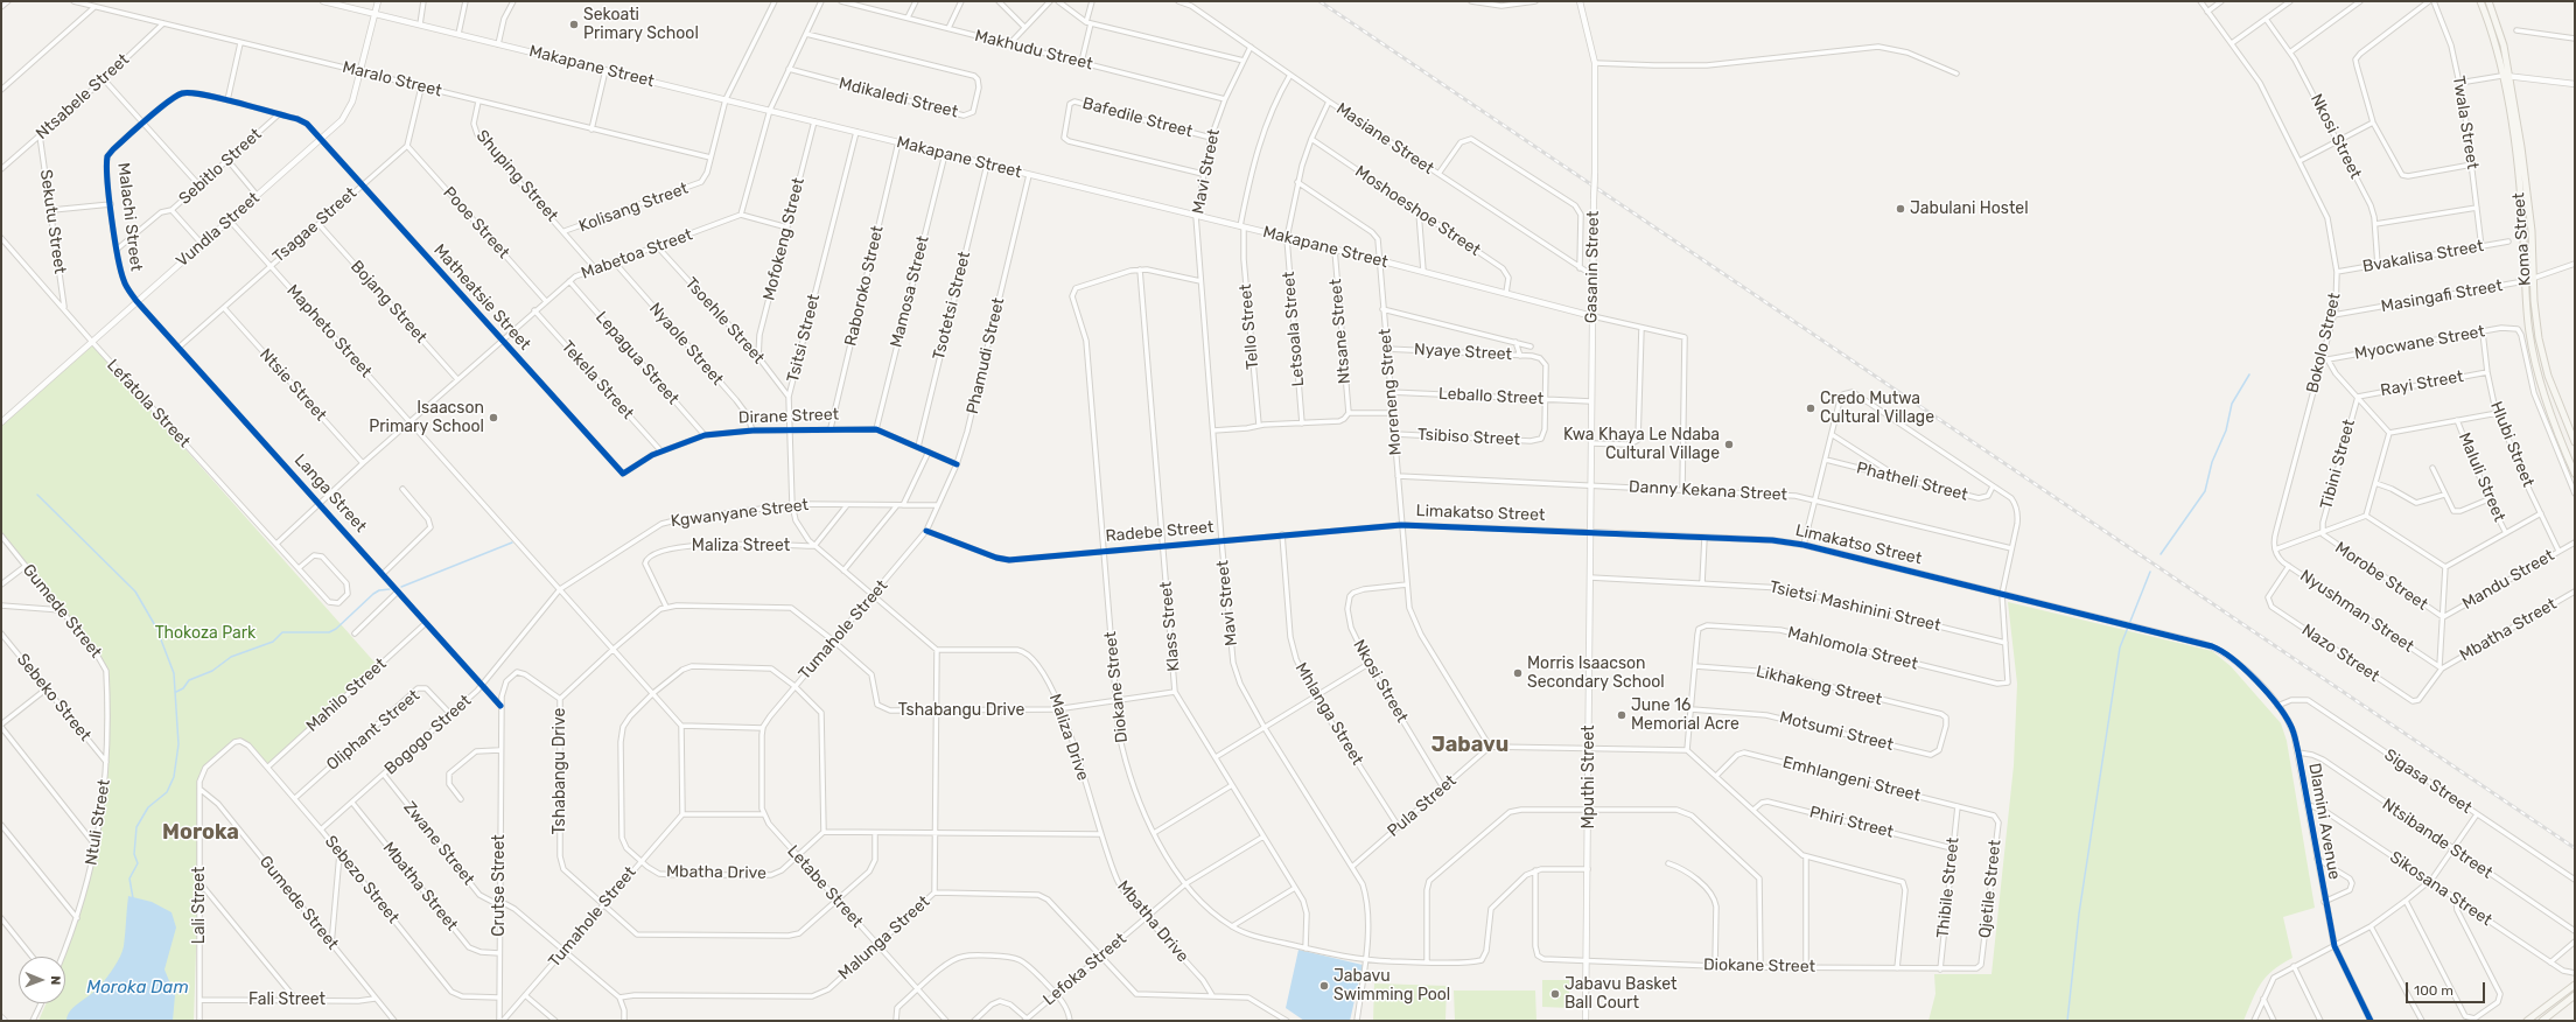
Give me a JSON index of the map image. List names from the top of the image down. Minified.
{"streets":{"main road":["Koma Street"],"street":["Makhudu Street","Makapane Street","Maralo Street","Ntsabele Street","Mdikaledi Street","Bafedile Street","Twala Street","Nkosi Street","Masiane Street","Sebitlo Street","Mavi Street","Shuping Street","Kolisang Street","Moshoeshoe Street","Malachi Street","Sekutu Street","Pooe Street","Tsagae Street","Vundla Street","Mofokeng Street","Mabetoa Street","Bvakalisa Street","Gasanin Street","Raboroko Street","Mamosa Street","Masingafi Street","Matheatsie Street","Bojang Street","Tsotetsi Street","Tsoehle Street","Tello Street","Letsoala Street","Mapheto Street","Ntsane Street","Tsitsi Street","Bokolo Street","Myocwane Street","Nyaole Street","Nyaye Street","Phamudi Street","Lepagua Street","Tekela Street","Rayi Street","Ntsie Street","Moreneng Street","Leballo Street","Lefatola Street","Dirane Street","Tsibiso Street","Hlubi Street","Tibini Street","Maluli Street","Phatheli Street","Danny Kekana Street","Langa Street","Kgwanyane Street","Limakatso Street","Radebe Street","Maliza Street","Morobe Street","Mandu Street","Tsietsi Mashinini Street","Gumede Street","Nyushman Street","Klass Street","Tumahole Street","Mbatha Street","Mahlomola Street","Nazo Street","Likhakeng Street","Diokane Street","Mahilo Street","Sebeko Street","Tshabangu Drive","Mhlanga Street","Oliphant Street","Motsumi Street","Bogogo Street","Maliza Drive","Mputhi Street","Emhlangeni Street","Sigasa Street","Pula Street","Dlamini Avenue","Ntuli Street","Phiri Street","Ntsibande Street","Zwane Street","Mbatha Drive","Sebezo Street","Crutse Street","Letabe Street","Thibile Street","Qjetile Street","Sikosana Street","Lali Street","Malunga Street","Lefoka Street","Fali Street"]},"crossings":[["Makhudu Street","Mavi Street"],["Makapane Street","Mavi Street"],["Makapane Street","Kolisang Street"],["Makapane Street","Moshoeshoe Street"],["Makapane Street","Vundla Street"],["Makapane Street","Mofokeng Street"],["Makapane Street","Gasanin Street"],["Makapane Street","Raboroko Street"],["Makapane Street","Mamosa Street"],["Makapane Street","Tsotetsi Street"],["Makapane Street","Tello Street"],["Makapane Street","Letsoala Street"],["Makapane Street","Ntsane Street"],["Makapane Street","Tsitsi Street"],["Makapane Street","Phamudi Street"],["Makapane Street","Moreneng Street"],["Maralo Street","Ntsabele Street"],["Maralo Street","Shuping Street"],["Maralo Street","Kolisang Street"],["Maralo Street","Vundla Street"],["Ntsabele Street","Sekutu Street"],["Bafedile Street","Mavi Street"],["Twala Street","Bvakalisa Street"],["Nkosi Street","Bvakalisa Street"],["Nkosi Street","Moreneng Street"],["Nkosi Street","Pula Street"],["Masiane Street","Mavi Street"],["Masiane Street","Gasanin Street"],["Masiane Street","Tello Street"],["Masiane Street","Letsoala Street"],["Sebitlo Street","Malachi Street"],["Mavi Street","Radebe Street"],["Mavi Street","Diokane Street"],["Mavi Street","Pula Street"],["Shuping Street","Kolisang Street"],["Shuping Street","Mabetoa Street"],["Moshoeshoe Street","Letsoala Street"],["Malachi Street","Vundla Street"],["Malachi Street","Matheatsie Street"],["Malachi Street","Langa Street"],["Sekutu Street","Lefatola Street"],["Pooe Street","Tsagae Street"],["Pooe Street","Mabetoa Street"],["Tsagae Street","Matheatsie Street"],["Tsagae Street","Bojang Street"],["Tsagae Street","Mapheto Street"],["Tsagae Street","Ntsie Street"],["Tsagae Street","Langa Street"],["Vundla Street","Matheatsie Street"],["Vundla Street","Mapheto Street"],["Vundla Street","Lefatola Street"],["Vundla Street","Langa Street"],["Mofokeng Street","Tsoehle Street"],["Koma Street","Masingafi Street"],["Mabetoa Street","Matheatsie Street"],["Mabetoa Street","Bojang Street"],["Mabetoa Street","Tsoehle Street"],["Mabetoa Street","Mapheto Street"],["Mabetoa Street","Nyaole Street"],["Mabetoa Street","Lepagua Street"],["Mabetoa Street","Tekela Street"],["Mabetoa Street","Ntsie Street"],["Mabetoa Street","Lefatola Street"],["Mabetoa Street","Langa Street"],["Bvakalisa Street","Bokolo Street"],["Gasanin Street","Leballo Street"],["Gasanin Street","Danny Kekana Street"],["Gasanin Street","Limakatso Street"],["Gasanin Street","Mputhi Street"],["Raboroko Street","Dirane Street"],["Mamosa Street","Dirane Street"],["Masingafi Street","Bokolo Street"],["Matheatsie Street","Dirane Street"],["Tsotetsi Street","Dirane Street"],["Tsoehle Street","Tsitsi Street"],["Letsoala Street","Moreneng Street"],["Mapheto Street","Kgwanyane Street"],["Mapheto Street","Bogogo Street"],["Tsitsi Street","Dirane Street"],["Tsitsi Street","Kgwanyane Street"],["Tsitsi Street","Maliza Street"],["Bokolo Street","Myocwane Street"],["Bokolo Street","Nyushman Street"],["Myocwane Street","Hlubi Street"],["Nyaole Street","Dirane Street"],["Nyaye Street","Moreneng Street"],["Nyaye Street","Leballo Street"],["Nyaye Street","Tsibiso Street"],["Phamudi Street","Dirane Street"],["Phamudi Street","Kgwanyane Street"],["Phamudi Street","Radebe Street"],["Phamudi Street","Tumahole Street"],["Lepagua Street","Dirane Street"],["Tekela Street","Dirane Street"],["Rayi Street","Hlubi Street"],["Rayi Street","Tibini Street"],["Moreneng Street","Leballo Street"],["Moreneng Street","Tsibiso Street"],["Moreneng Street","Danny Kekana Street"],["Moreneng Street","Limakatso Street"],["Moreneng Street","Radebe Street"],["Moreneng Street","Pula Street"],["Leballo Street","Tsibiso Street"],["Hlubi Street","Mandu Street"],["Tibini Street","Morobe Street"],["Langa Street","Mahilo Street"],["Langa Street","Bogogo Street"],["Langa Street","Crutse Street"],["Kgwanyane Street","Bogogo Street"],["Limakatso Street","Radebe Street"],["Limakatso Street","Mputhi Street"],["Limakatso Street","Sigasa Street"],["Limakatso Street","Dlamini Avenue"],["Radebe Street","Klass Street"],["Radebe Street","Tumahole Street"],["Radebe Street","Diokane Street"],["Radebe Street","Mhlanga Street"],["Maliza Street","Tshabangu Drive"],["Morobe Street","Mandu Street"],["Tsietsi Mashinini Street","Mahlomola Street"],["Tsietsi Mashinini Street","Mputhi Street"],["Gumede Street","Ntuli Street"],["Gumede Street","Lali Street"],["Gumede Street","Fali Street"],["Nyushman Street","Mbatha Street"],["Nyushman Street","Nazo Street"],["Klass Street","Diokane Street"],["Klass Street","Tshabangu Drive"],["Klass Street","Lefoka Street"],["Tumahole Street","Tshabangu Drive"],["Tumahole Street","Mbatha Drive"],["Mbatha Street","Nazo Street"],["Mbatha Street","Bogogo Street"],["Mbatha Street","Crutse Street"],["Mahlomola Street","Likhakeng Street"],["Likhakeng Street","Motsumi Street"],["Diokane Street","Tshabangu Drive"],["Diokane Street","Mputhi Street"],["Diokane Street","Thibile Street"],["Diokane Street","Qjetile Street"],["Diokane Street","Lefoka Street"],["Mahilo Street","Sebezo Street"],["Sebeko Street","Ntuli Street"],["Tshabangu Drive","Maliza Drive"],["Tshabangu Drive","Crutse Street"],["Tshabangu Drive","Letabe Street"],["Mhlanga Street","Pula Street"],["Oliphant Street","Bogogo Street"],["Oliphant Street","Sebezo Street"],["Bogogo Street","Zwane Street"],["Bogogo Street","Sebezo Street"],["Maliza Drive","Mbatha Drive"],["Emhlangeni Street","Thibile Street"],["Emhlangeni Street","Qjetile Street"],["Sigasa Street","Dlamini Avenue"],["Dlamini Avenue","Ntsibande Street"],["Dlamini Avenue","Sikosana Street"],["Phiri Street","Thibile Street"],["Zwane Street","Crutse Street"],["Mbatha Drive","Letabe Street"],["Mbatha Drive","Malunga Street"],["Mbatha Drive","Lefoka Street"],["Sebezo Street","Crutse Street"],["Sebezo Street","Lali Street"],["Letabe Street","Malunga Street"],["Lali Street","Fali Street"],["Malunga Street","Lefoka Street"]],"districts":["Jabavu","Moroka"],"water":["Moroka Dam"],"parks":["Thokoza Park"],"places":["Sekoati Primary School","Jabulani Hostel","Credo Mutwa Cultural Village","Isaacson Primary School","Kwa Khaya Le Ndaba Cultural Village","Morris Isaacson Secondary School","June 16 Memorial Acre","Jabavu Swimming Pool","Jabavu Basket Ball Court"],"scale_bar":"100 m","north":"right"}
